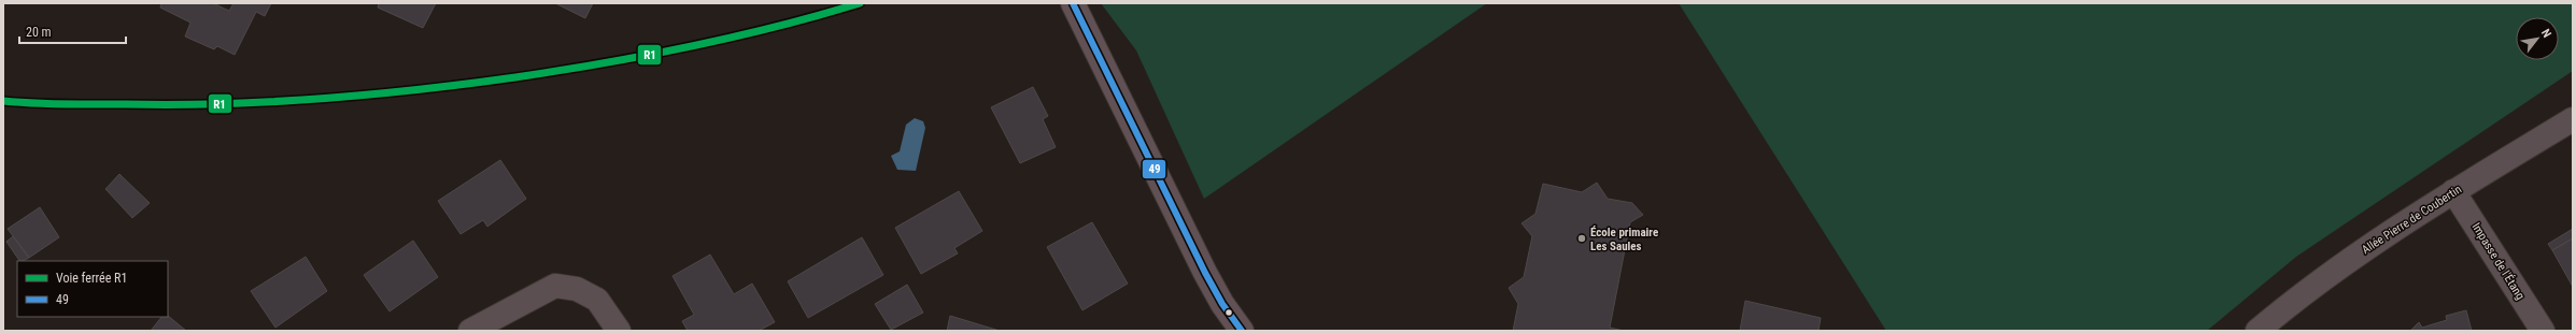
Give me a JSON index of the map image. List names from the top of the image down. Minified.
{"streets":{"street":["Allée Pierre de Coubertin","Impasse de l'Étang"]},"crossings":[["Allée Pierre de Coubertin","Impasse de l'Étang"]],"places":["École primaire Les Saules"],"lines":["rail line R1","transit line 49"],"legend":["Voie ferrée R1","49"],"scale_bar":"20 m","north":"top right"}
